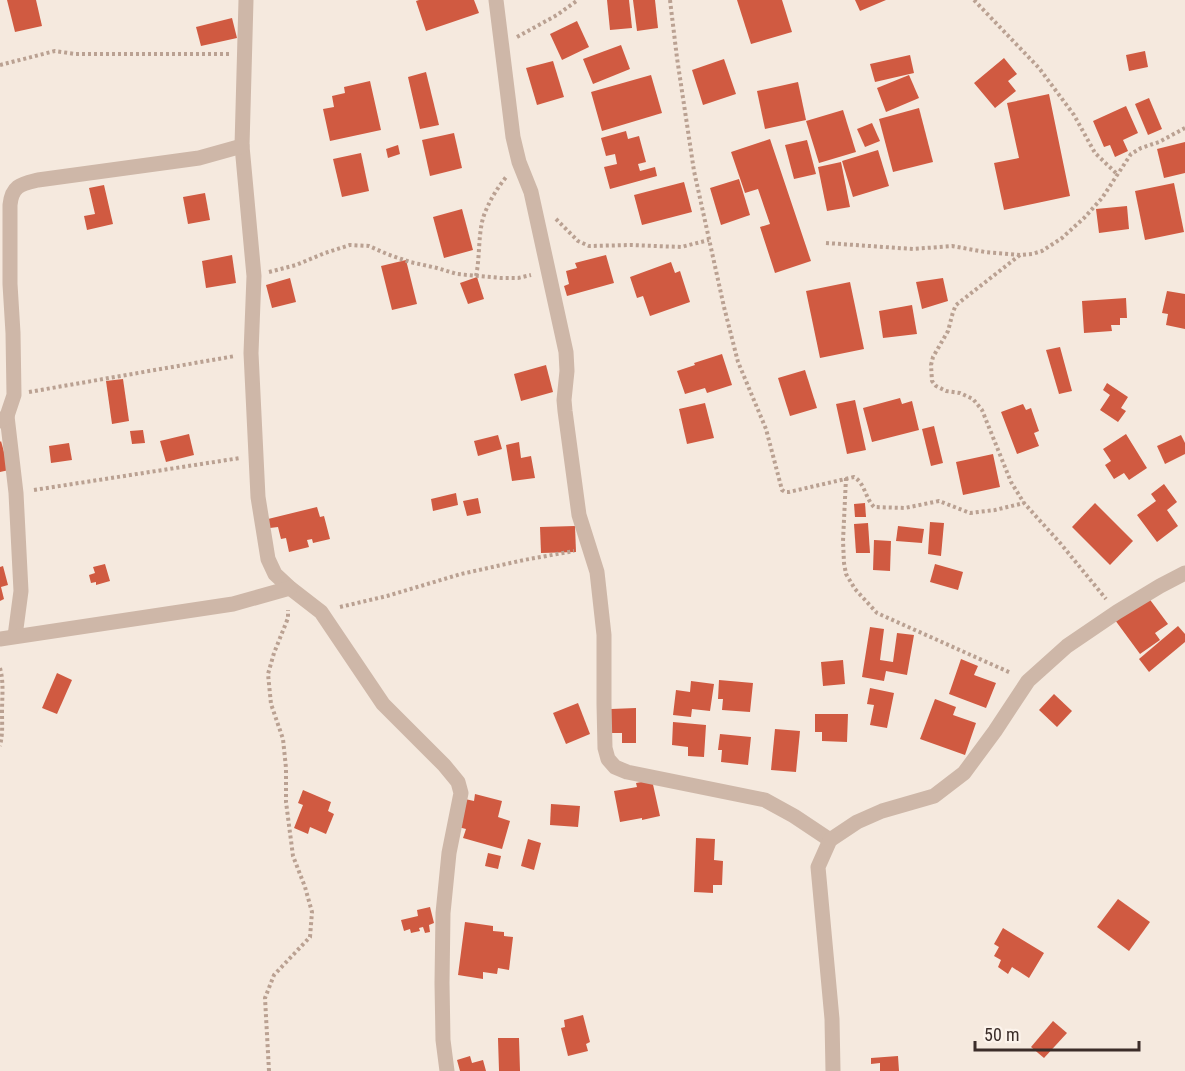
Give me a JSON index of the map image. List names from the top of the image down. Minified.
{"scale_bar":"50 m"}
